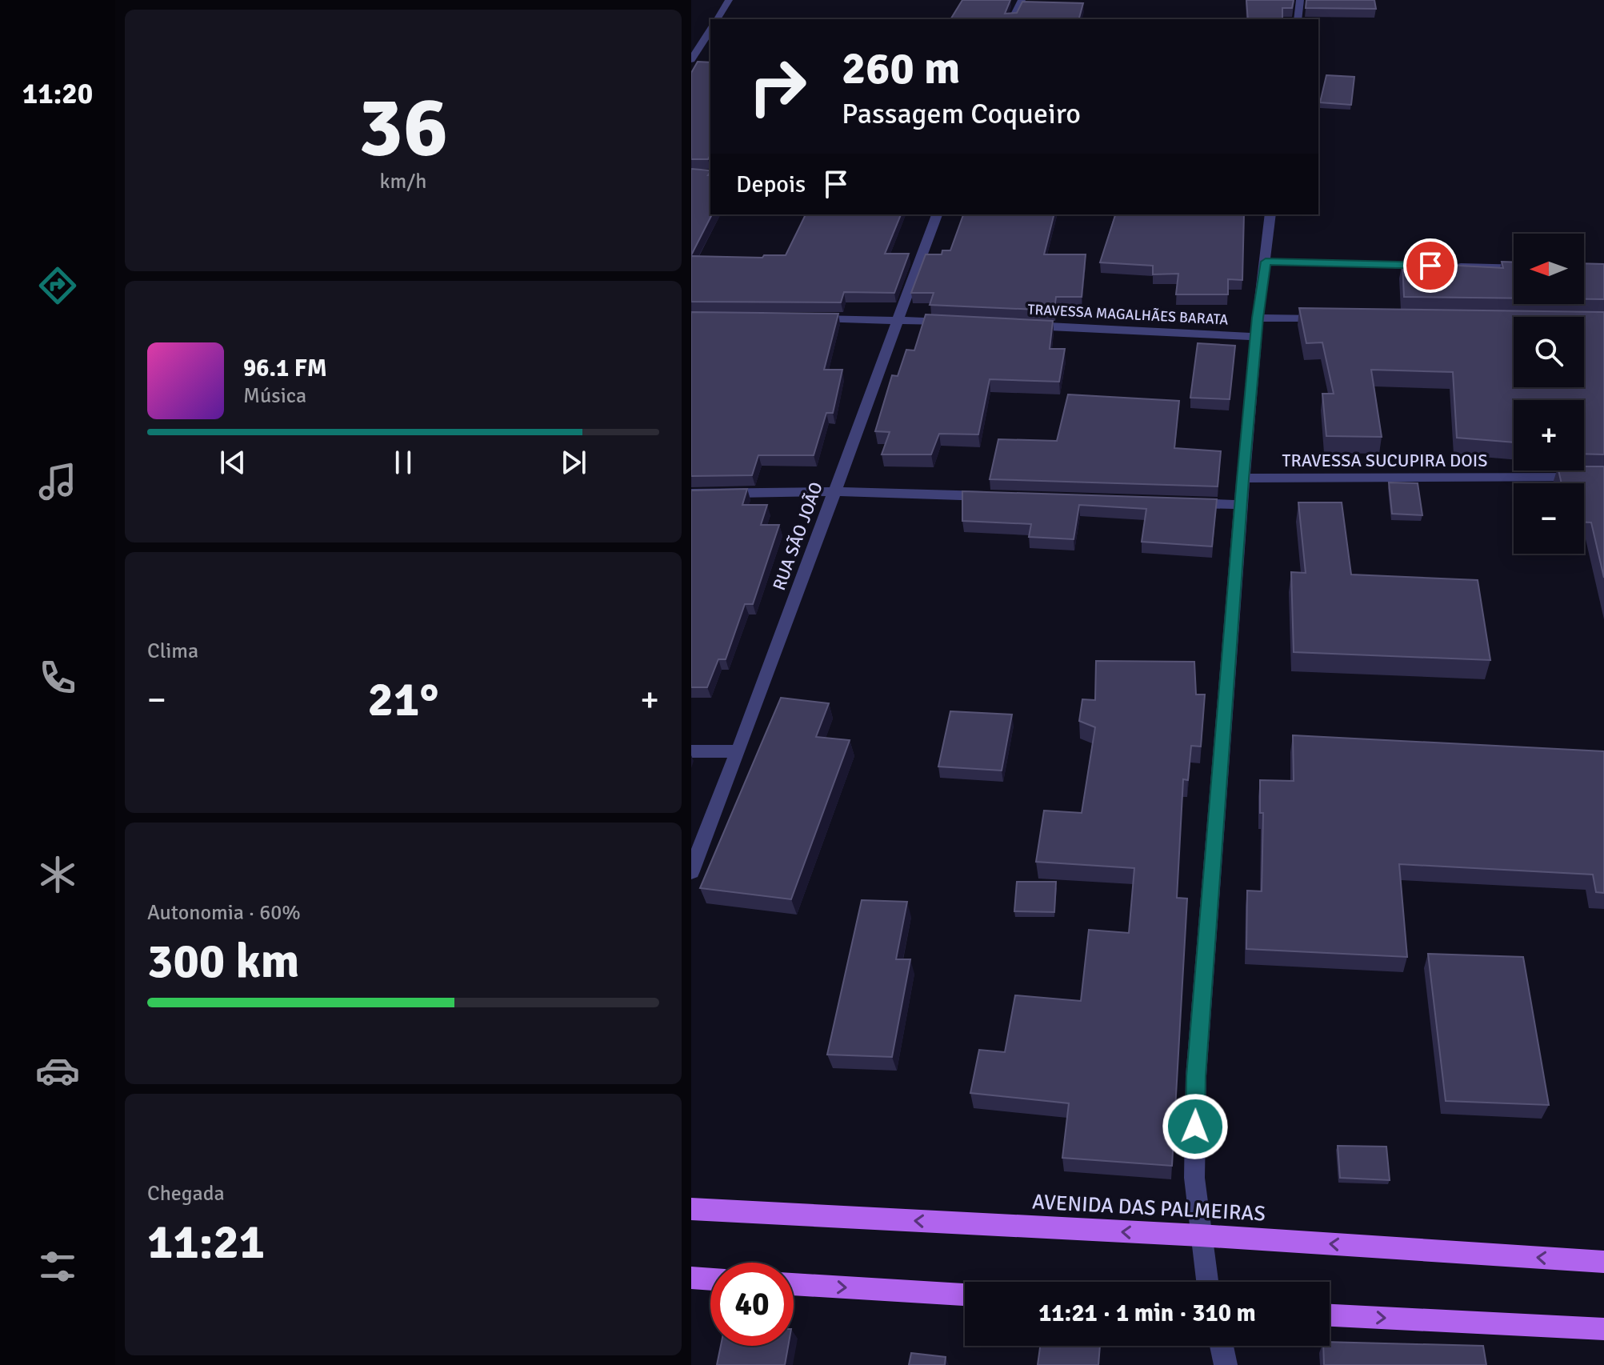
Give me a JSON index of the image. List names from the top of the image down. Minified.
{"streets":{"main road":["AVENIDA DAS PALMEIRAS"],"street":["TRAVESSA MAGALHÃES BARATA","TRAVESSA SUCUPIRA DOIS","RUA SÃO JOÃO"]},"north":"left","page":{"tabs":"11:20","tile":[["36","km/h"],"Clima",["Autonomia · 60%","300 km"],["Chegada","11:21"]],"turn":["260 m","Passagem Coqueiro"],"then":"Depois","map_buttons":["+","−"],"song":["96.1 FM","Música"],"heat":["−","21°","+"],"limit":"40","trip":"11:21 · 1 min · 310 m"}}
